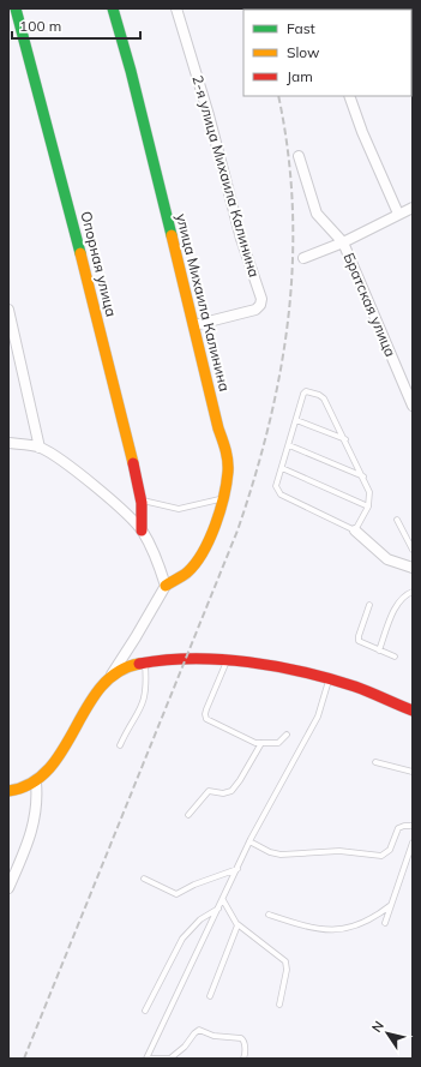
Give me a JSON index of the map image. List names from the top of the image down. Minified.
{"streets":{"street":["2-я улица Михаила Калинина","Опорная улица","улица Михаила Калинина","Братская улица"]},"crossings":[["2-я улица Михаила Калинина","улица Михаила Калинина"]],"legend":["Fast","Slow","Jam"],"scale_bar":"100 m","north":"top left"}
